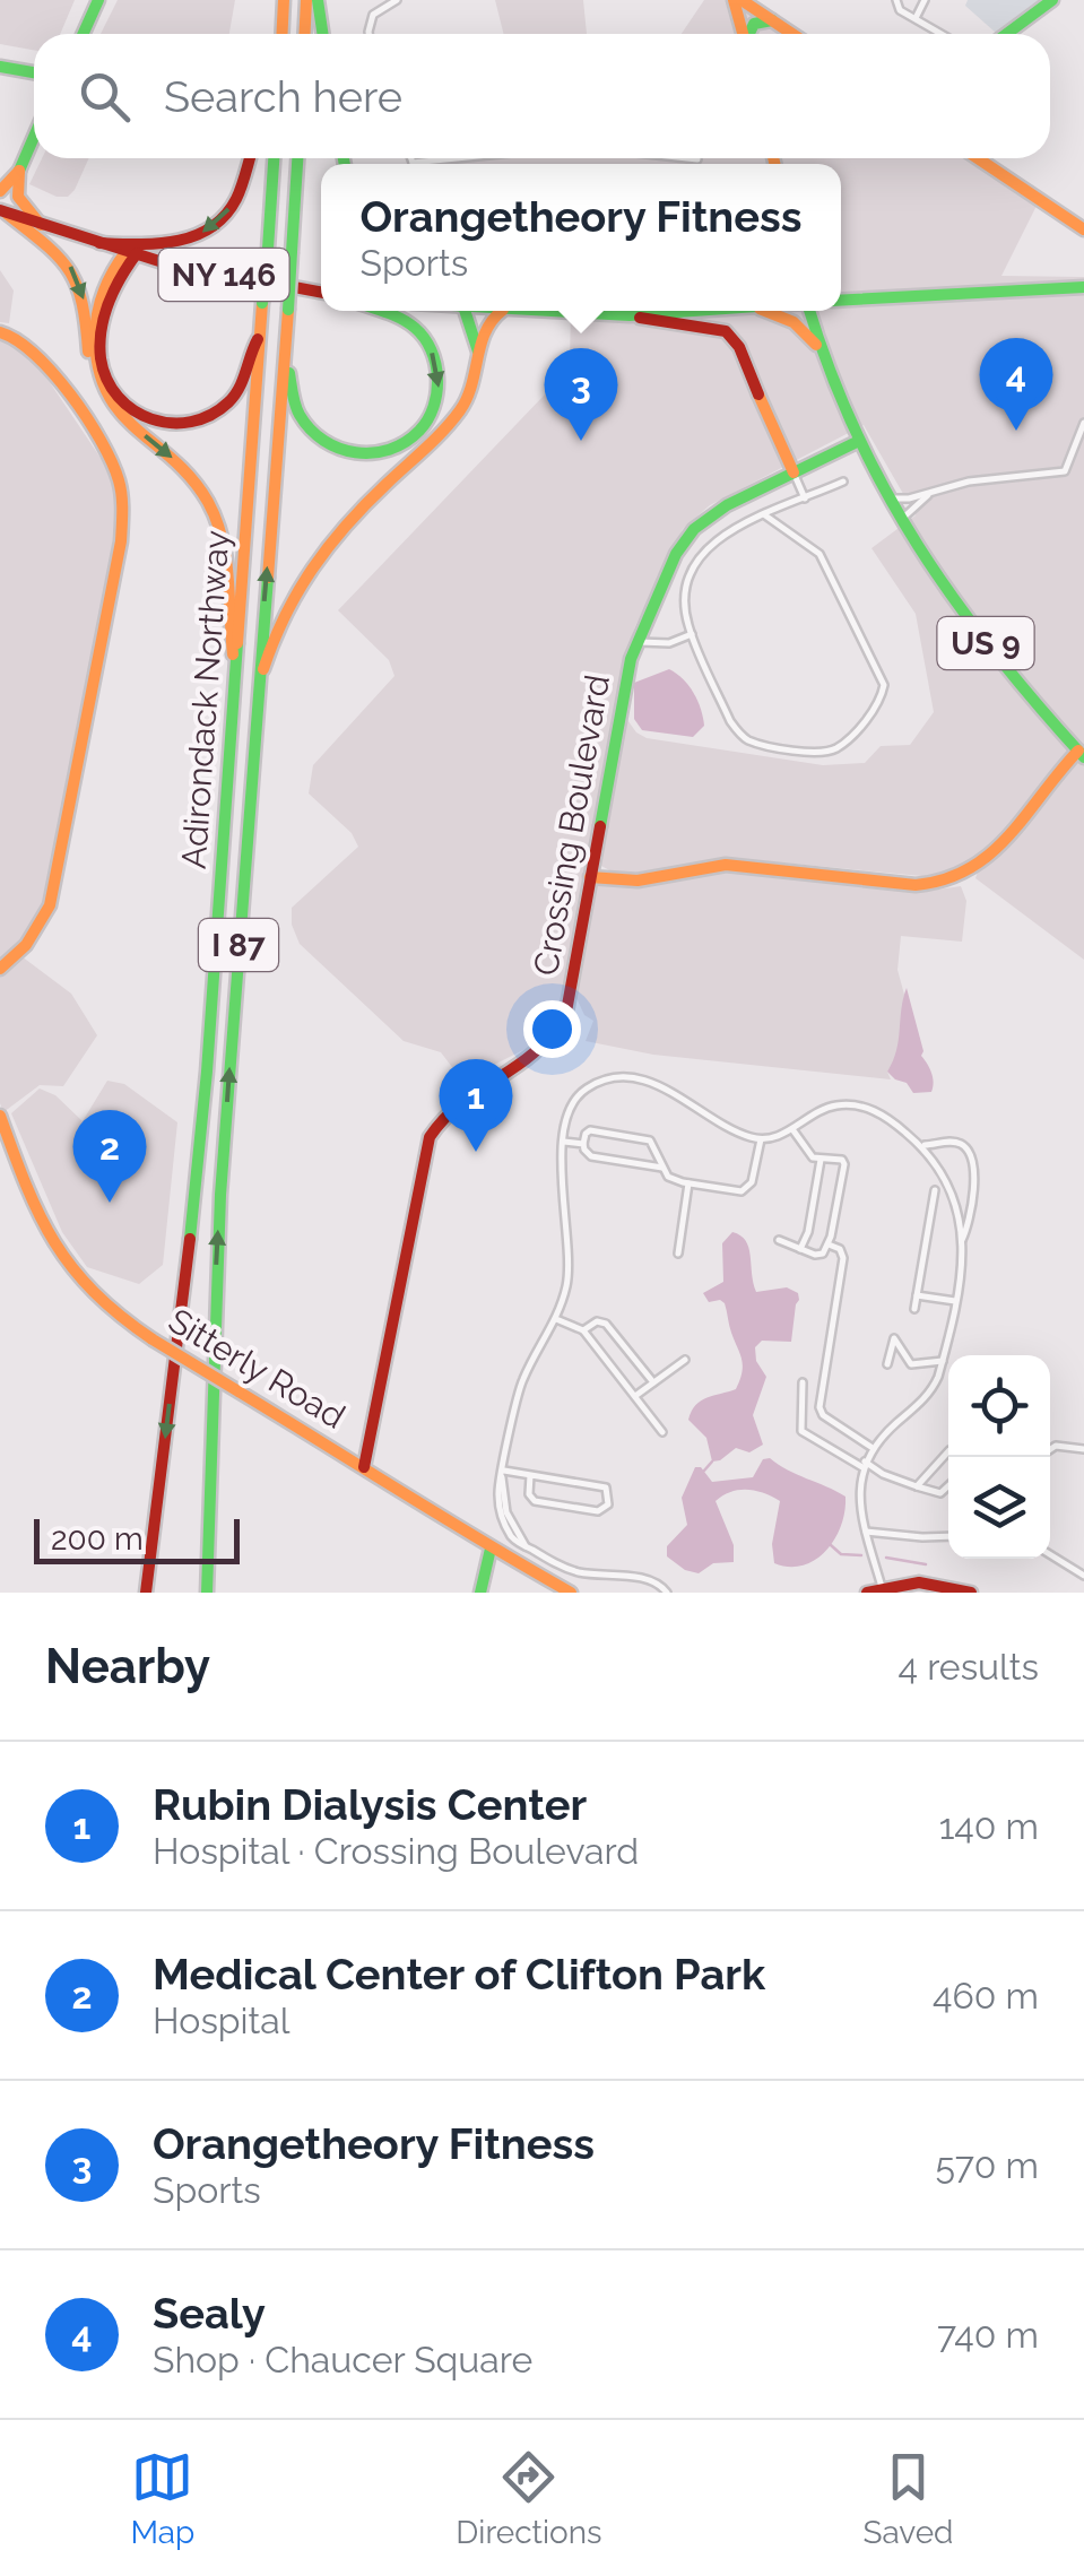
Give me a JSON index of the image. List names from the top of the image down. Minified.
{"streets":{"main road":["NY 146","US 9","Adirondack Northway","Crossing Boulevard","I 87","Sitterly Road"]},"crossings":[["US 9","Crossing Boulevard"],["Crossing Boulevard","Sitterly Road"]],"scale_bar":"200 m","page":{"search":"Search here","popup":["Orangetheory Fitness","Sports"],"pins":["4","3","1","2"],"scale":"200 m","heading":["Nearby","4 results"],"list":[{"mark":"1","name":"Rubin Dialysis Center","note":"Hospital · Crossing Boulevard","value":"140 m"},{"mark":"2","name":"Medical Center of Clifton Park","note":"Hospital","value":"460 m"},{"mark":"3","name":"Orangetheory Fitness","note":"Sports","value":"570 m"},{"mark":"4","name":"Sealy","note":"Shop · Chaucer Square","value":"740 m"}],"nav":["Map","Directions","Saved"]}}
